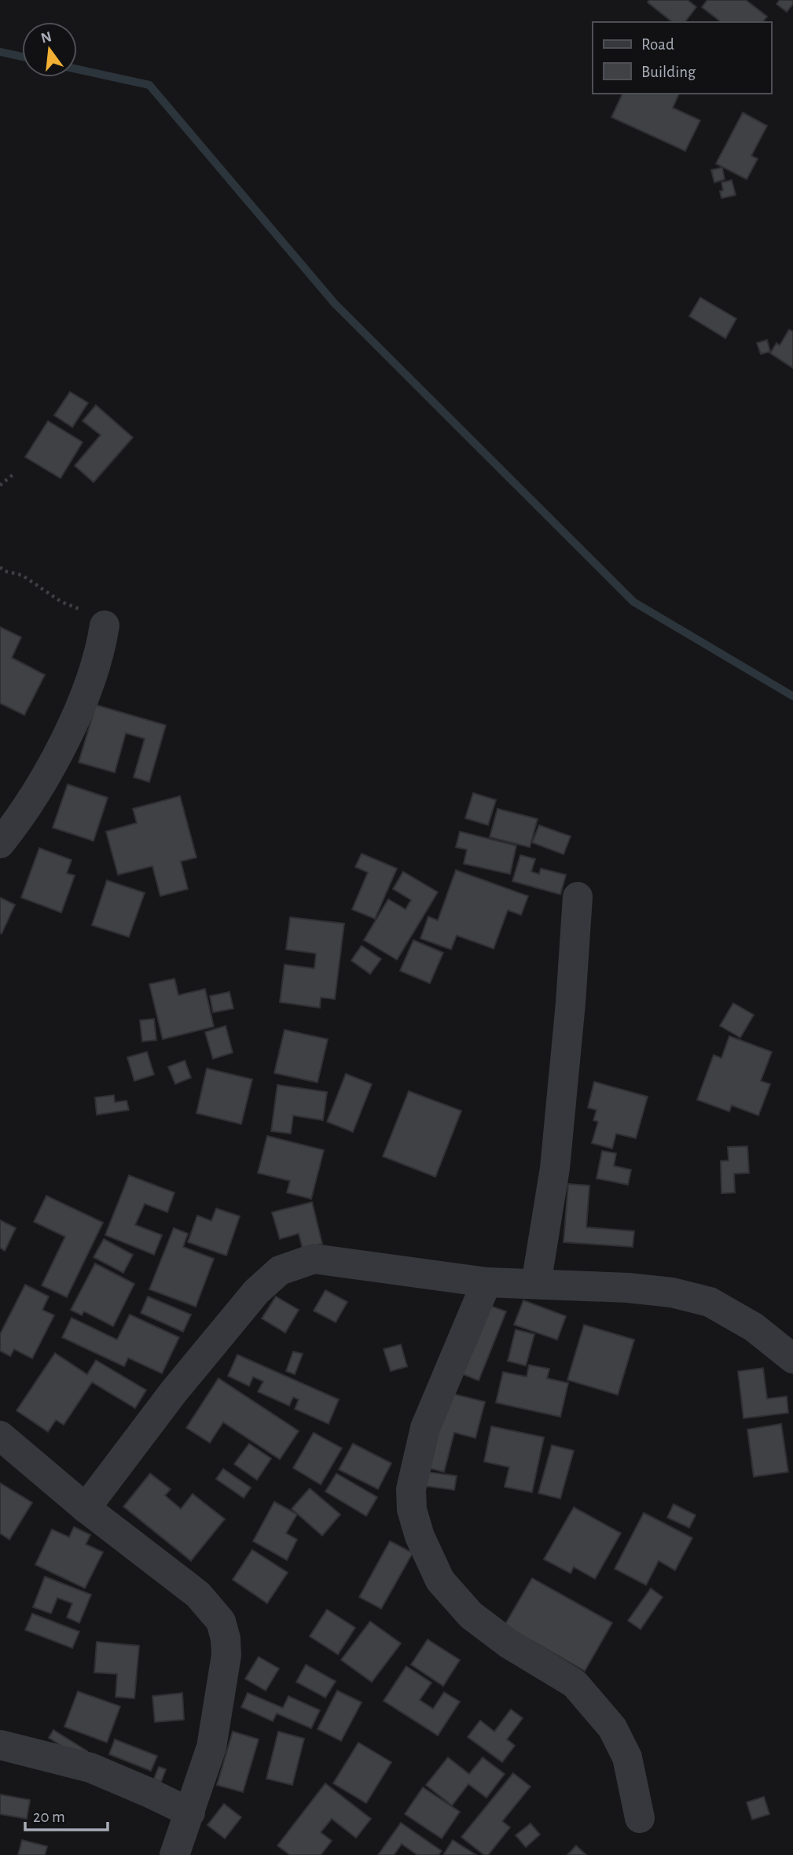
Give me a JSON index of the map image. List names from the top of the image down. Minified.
{"legend":["Road","Building"],"scale_bar":"20 m","north":"top"}
